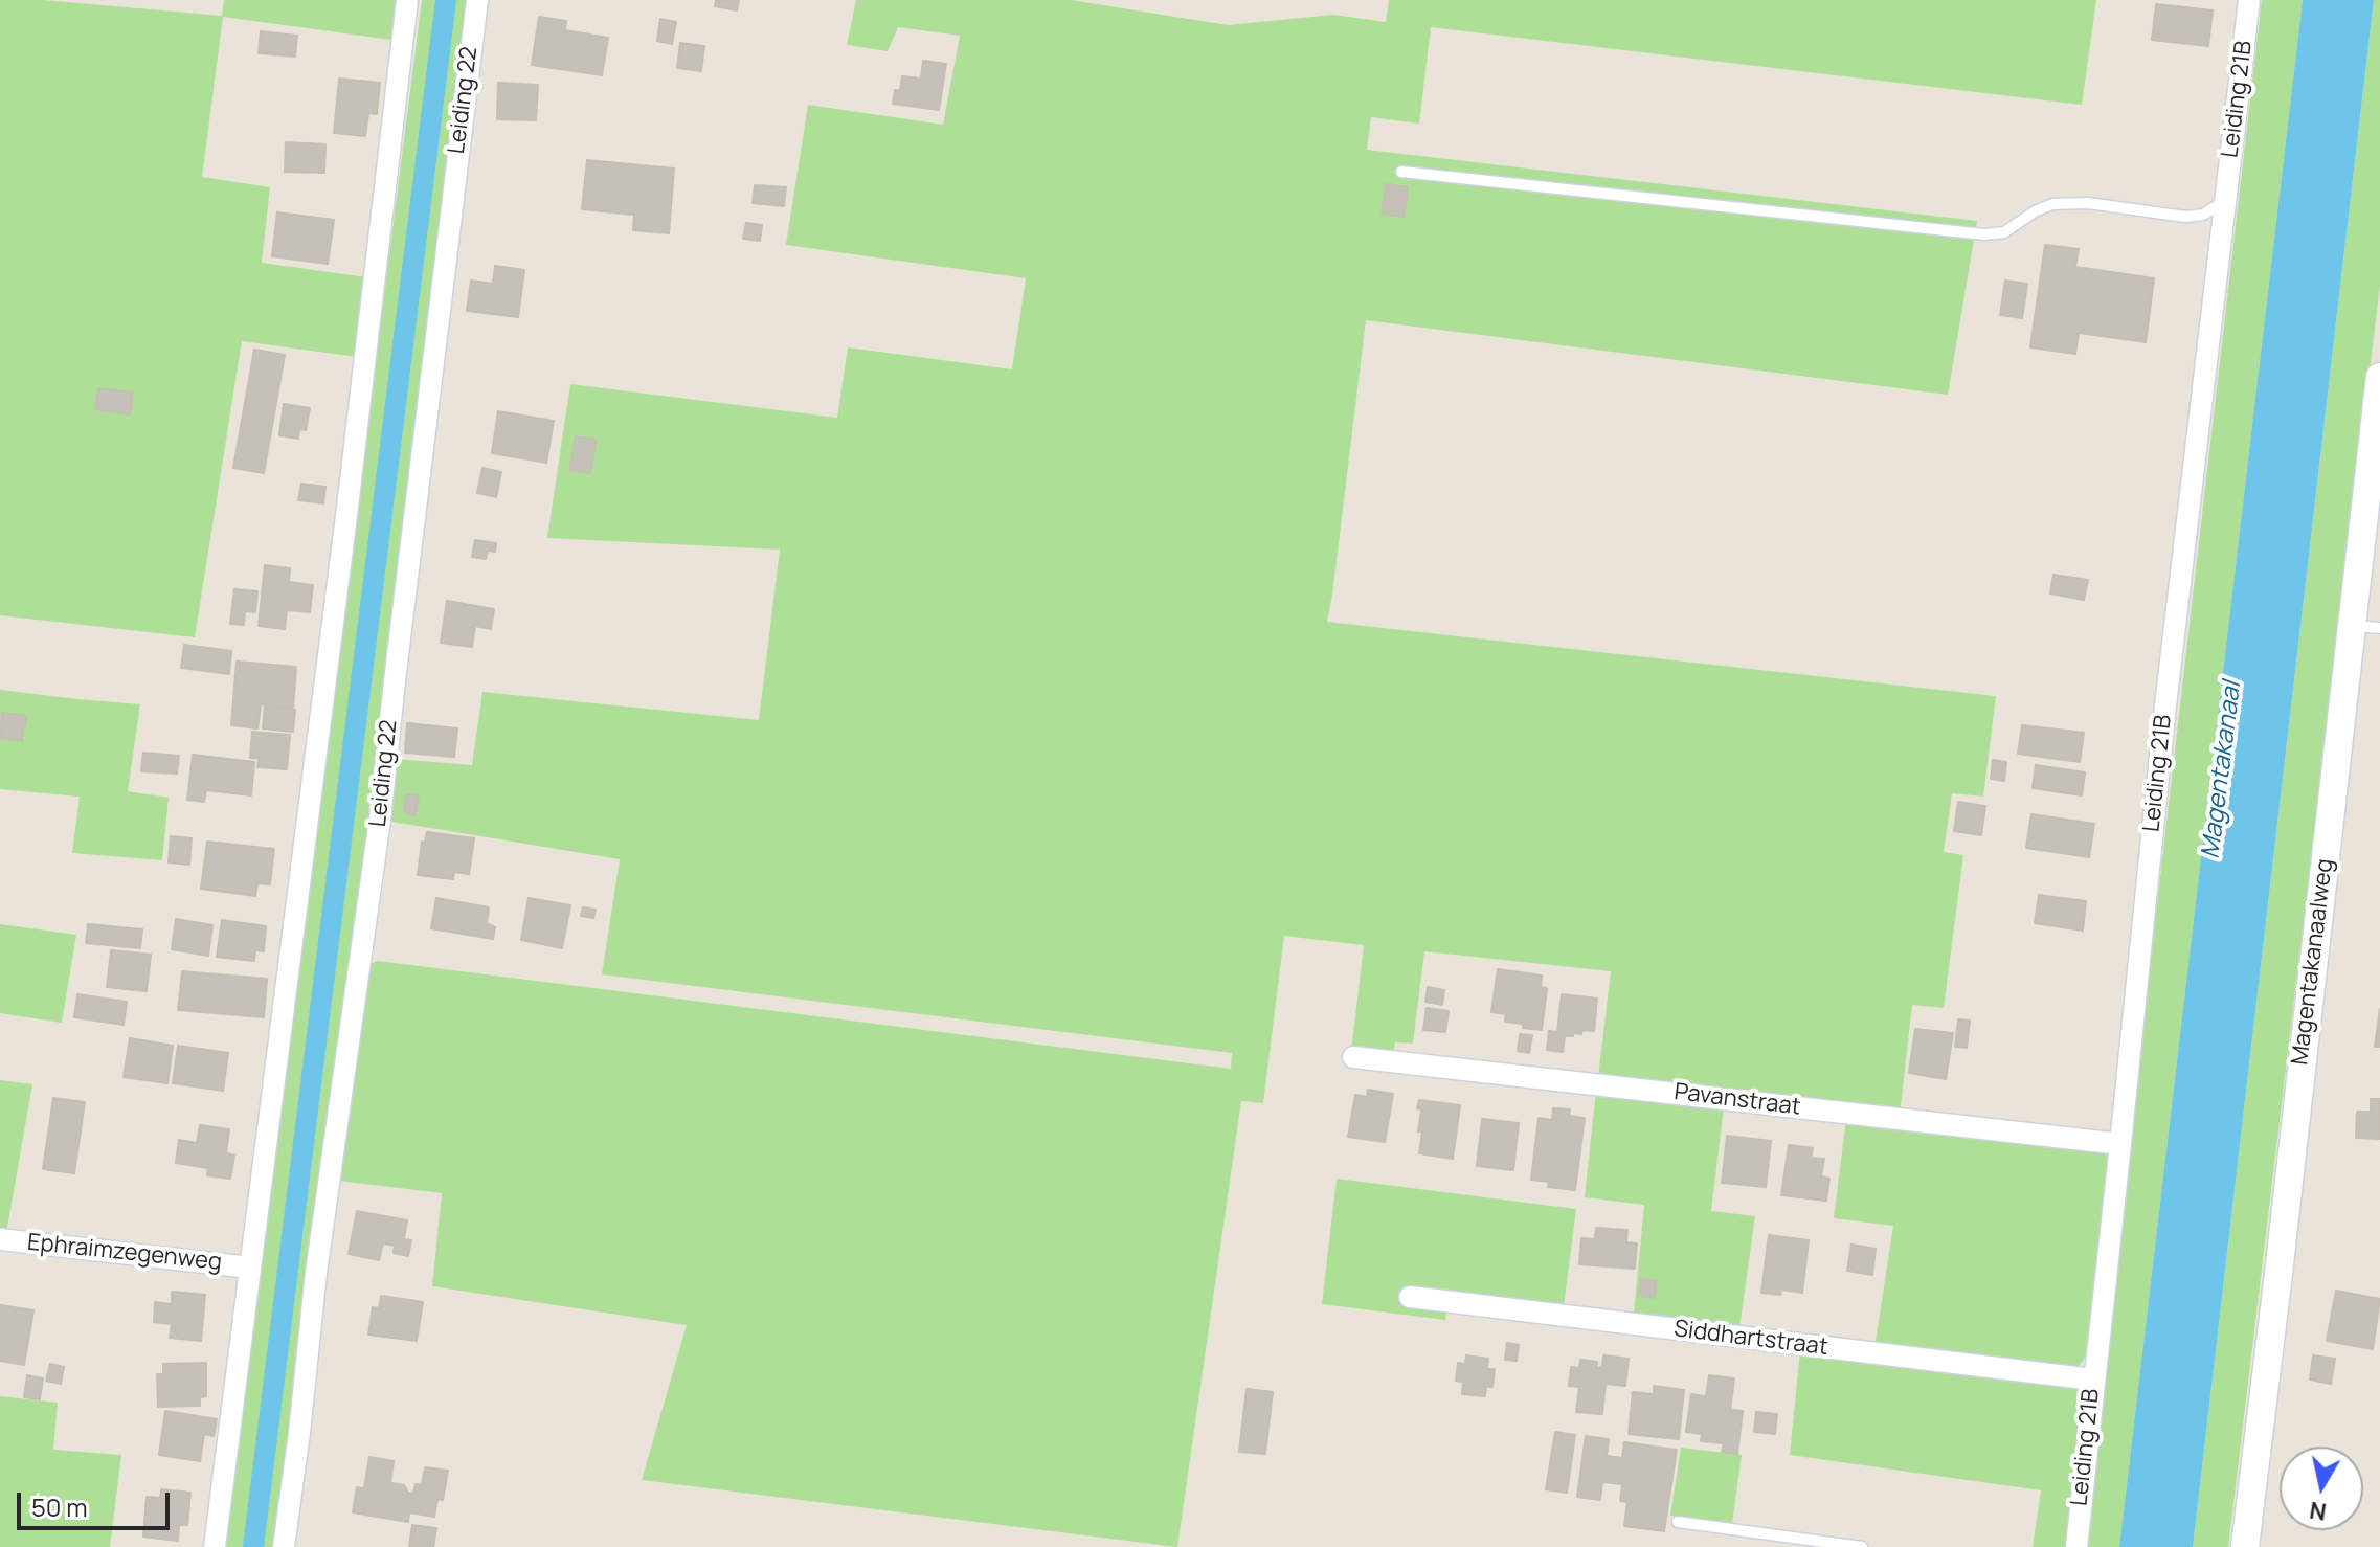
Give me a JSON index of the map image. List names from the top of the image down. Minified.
{"streets":{"street":["Leiding 21B","Leiding 22","Magentakanaalweg","Pavanstraat","Ephraimzegenweg","Siddhartstraat"]},"crossings":[["Leiding 21B","Pavanstraat"],["Leiding 21B","Siddhartstraat"]],"water":["Magentakanaal"],"scale_bar":"50 m","north":"bottom"}
